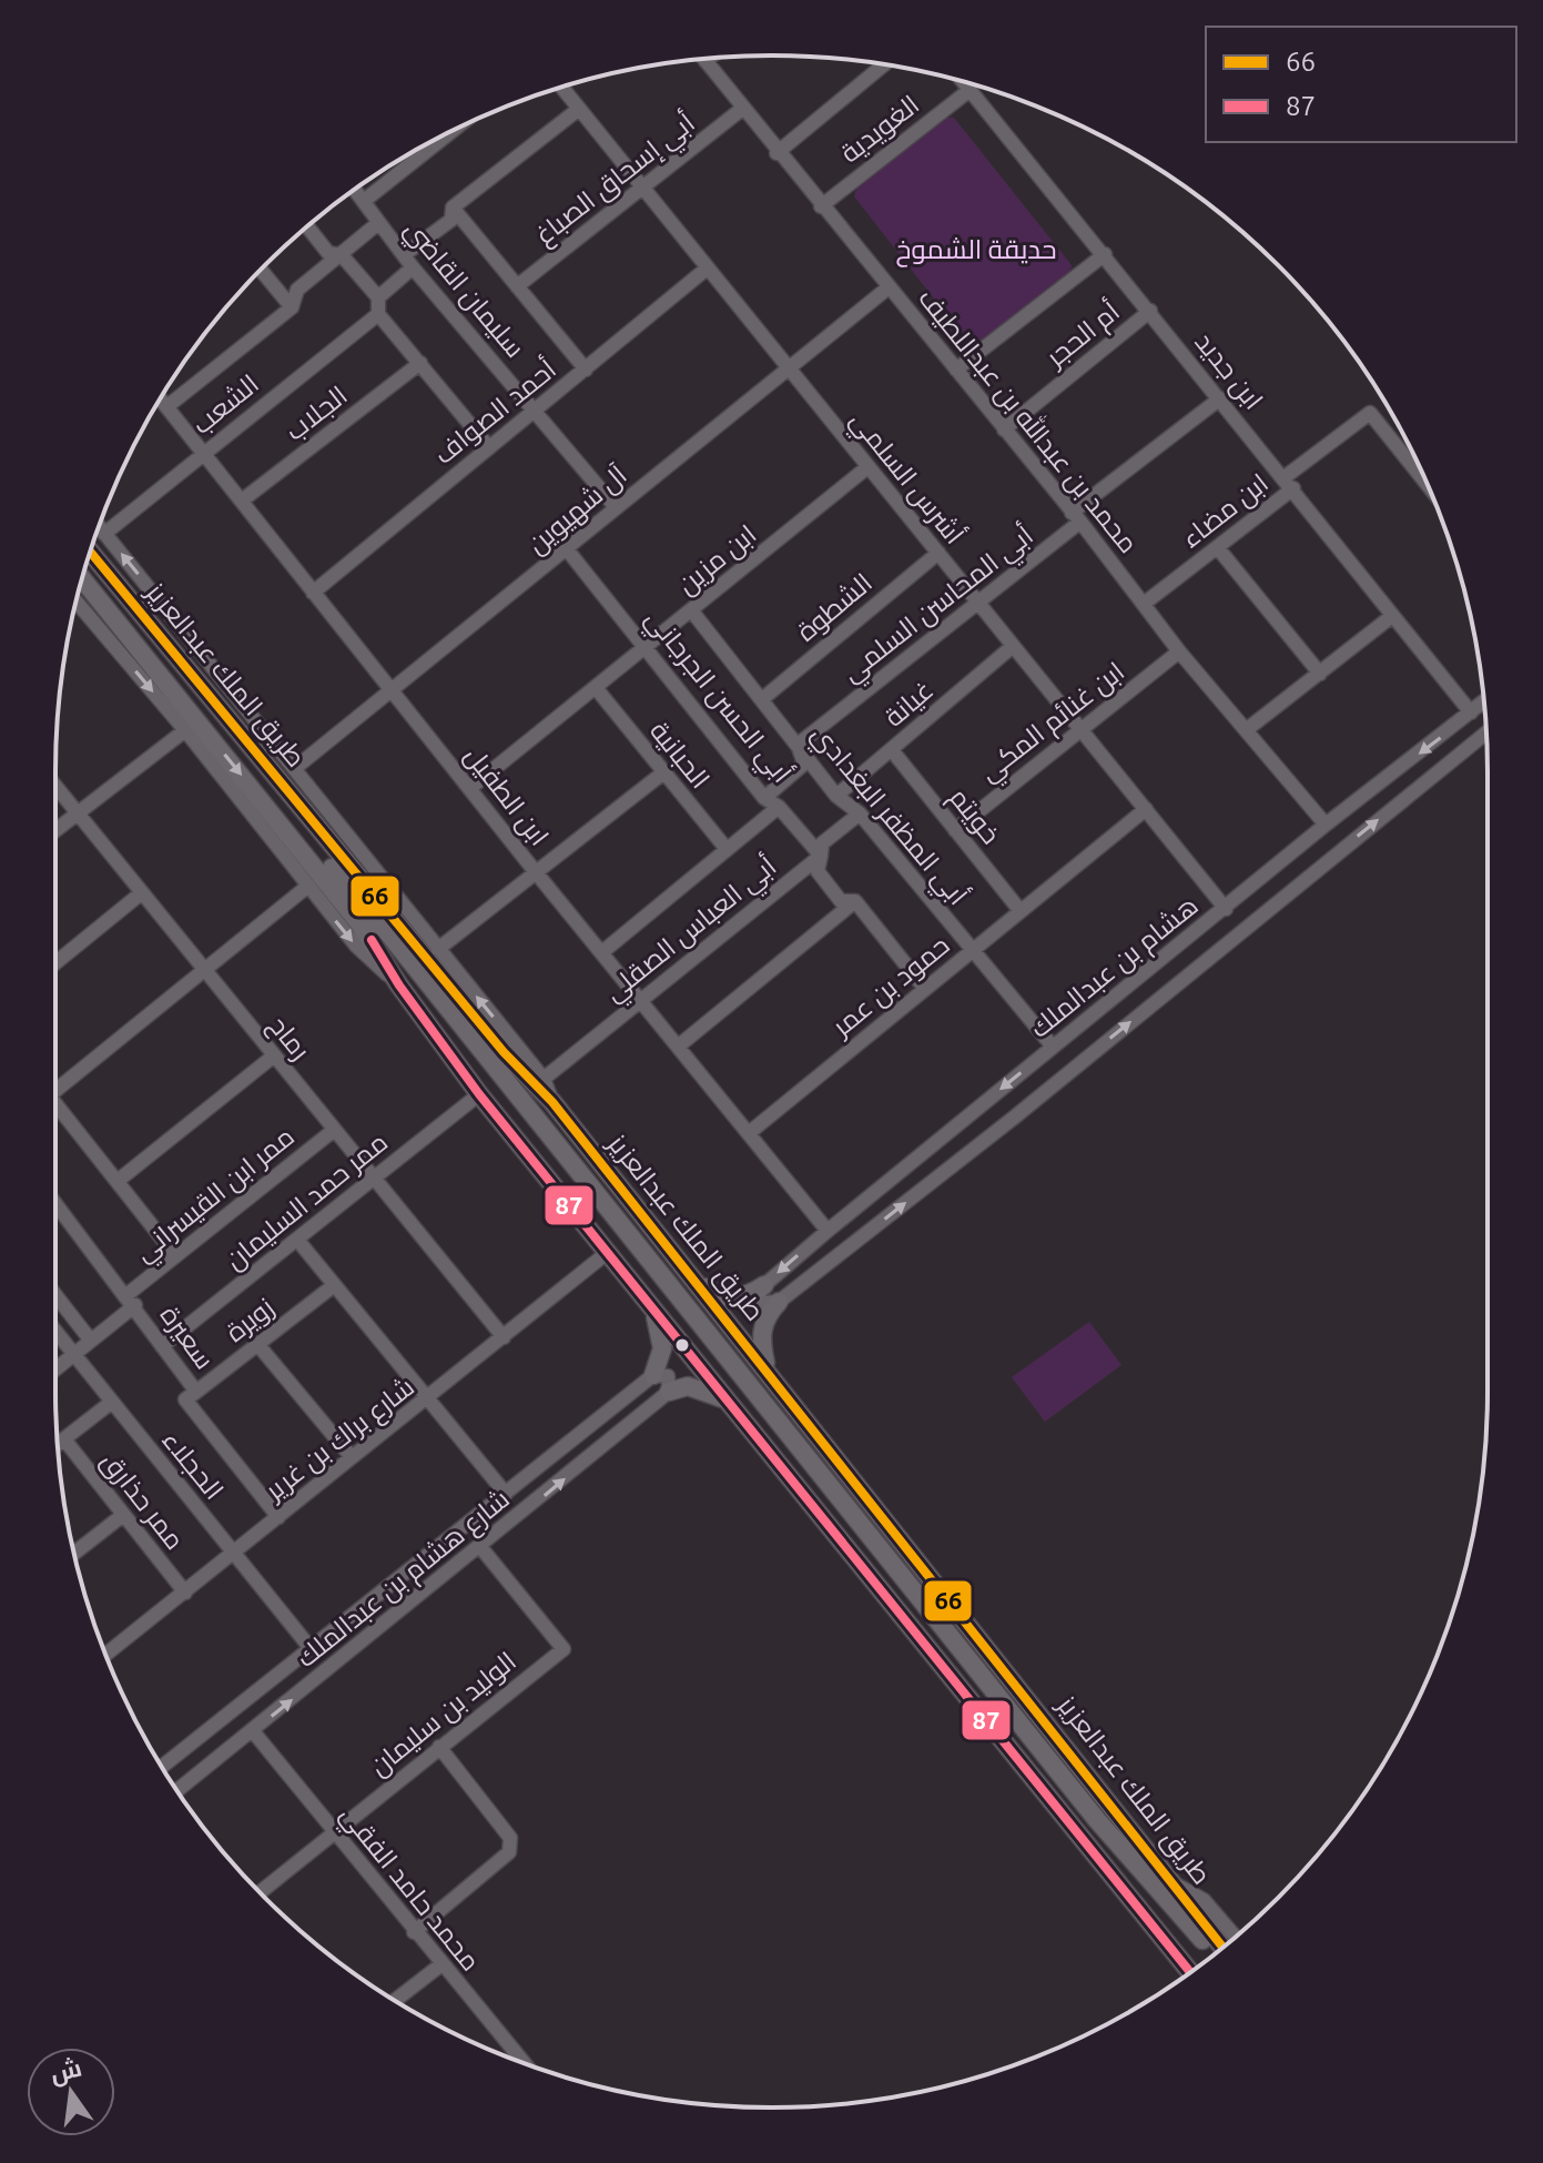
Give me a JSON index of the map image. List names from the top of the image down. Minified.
{"streets":{"main road":["طريق الملك عبدالعزيز"],"street":["الغويدية","أبي إسحاق الصباغ","سليمان القاضي","أم الحجر","ابن جديد","الشعب","أحمد الصواف","الجلاب","محمد بن عبدالله بن عبداللطيف","أشرس السلمي","آل شهيوين","ابن مضاء","ابن مزين","أبي المحاسن السلمي","الشطوة","أبي الحسن الجرجاني","غيانة","ابن غنائم المكي","الحبانية","ابن الطفيل","أبي المظفر البغدادي","خويتم","أبي العباس الصقلي","هشام بن عبدالملك","حمود بن عمر","رماح","ممر ابن القيسراني","ممر حمد السليمان","زويرة","سعيرة","شارع براك بن غرير","الحجلاء","ممر حذارق","شارع هشام بن عبدالملك","الوليد بن سليمان","محمد حامد الفقي"]},"crossings":[["الغويدية","ابن جديد"],["الغويدية","محمد بن عبدالله بن عبداللطيف"],["أبي إسحاق الصباغ","محمد بن عبدالله بن عبداللطيف"],["أبي إسحاق الصباغ","أشرس السلمي"],["سليمان القاضي","أحمد الصواف"],["سليمان القاضي","آل شهيوين"],["أم الحجر","ابن جديد"],["أم الحجر","محمد بن عبدالله بن عبداللطيف"],["ابن جديد","ابن مضاء"],["ابن جديد","أبي المحاسن السلمي"],["ابن جديد","هشام بن عبدالملك"],["الشعب","ابن الطفيل"],["أحمد الصواف","أشرس السلمي"],["أحمد الصواف","ابن الطفيل"],["الجلاب","ابن الطفيل"],["محمد بن عبدالله بن عبداللطيف","آل شهيوين"],["محمد بن عبدالله بن عبداللطيف","ابن مضاء"],["محمد بن عبدالله بن عبداللطيف","أبي المحاسن السلمي"],["محمد بن عبدالله بن عبداللطيف","ابن غنائم المكي"],["محمد بن عبدالله بن عبداللطيف","هشام بن عبدالملك"],["أشرس السلمي","آل شهيوين"],["أشرس السلمي","ابن مزين"],["أشرس السلمي","أبي المحاسن السلمي"],["أشرس السلمي","الشطوة"],["أشرس السلمي","غيانة"],["أشرس السلمي","ابن غنائم المكي"],["أشرس السلمي","هشام بن عبدالملك"],["أشرس السلمي","حمود بن عمر"],["آل شهيوين","أبي الحسن الجرجاني"],["آل شهيوين","ابن الطفيل"],["ابن مزين","أبي الحسن الجرجاني"],["ابن مزين","الحبانية"],["ابن مزين","ابن الطفيل"],["ابن مزين","أبي المظفر البغدادي"],["أبي المحاسن السلمي","أبي المظفر البغدادي"],["الشطوة","أبي المظفر البغدادي"],["طريق الملك عبدالعزيز","ممر حمد السليمان"],["طريق الملك عبدالعزيز","شارع براك بن غرير"],["أبي الحسن الجرجاني","أبي العباس الصقلي"],["أبي الحسن الجرجاني","حمود بن عمر"],["غيانة","أبي المظفر البغدادي"],["غيانة","خويتم"],["ابن غنائم المكي","خويتم"],["ابن الطفيل","أبي العباس الصقلي"],["ابن الطفيل","هشام بن عبدالملك"],["ابن الطفيل","حمود بن عمر"],["أبي المظفر البغدادي","أبي العباس الصقلي"],["أبي المظفر البغدادي","هشام بن عبدالملك"],["أبي المظفر البغدادي","حمود بن عمر"],["خويتم","حمود بن عمر"],["رماح","ممر ابن القيسراني"],["رماح","ممر حمد السليمان"],["رماح","شارع براك بن غرير"],["ممر ابن القيسراني","سعيرة"],["ممر ابن القيسراني","الحجلاء"],["ممر حمد السليمان","سعيرة"],["زويرة","سعيرة"],["سعيرة","شارع براك بن غرير"],["شارع براك بن غرير","الحجلاء"],["شارع براك بن غرير","ممر حذارق"],["الحجلاء","شارع هشام بن عبدالملك"],["شارع هشام بن عبدالملك","الوليد بن سليمان"],["شارع هشام بن عبدالملك","محمد حامد الفقي"],["الوليد بن سليمان","محمد حامد الفقي"]],"parks":["حديقة الشموخ"],"lines":["transit line 66","transit line 87"],"legend":["66","87"],"north":"top"}
